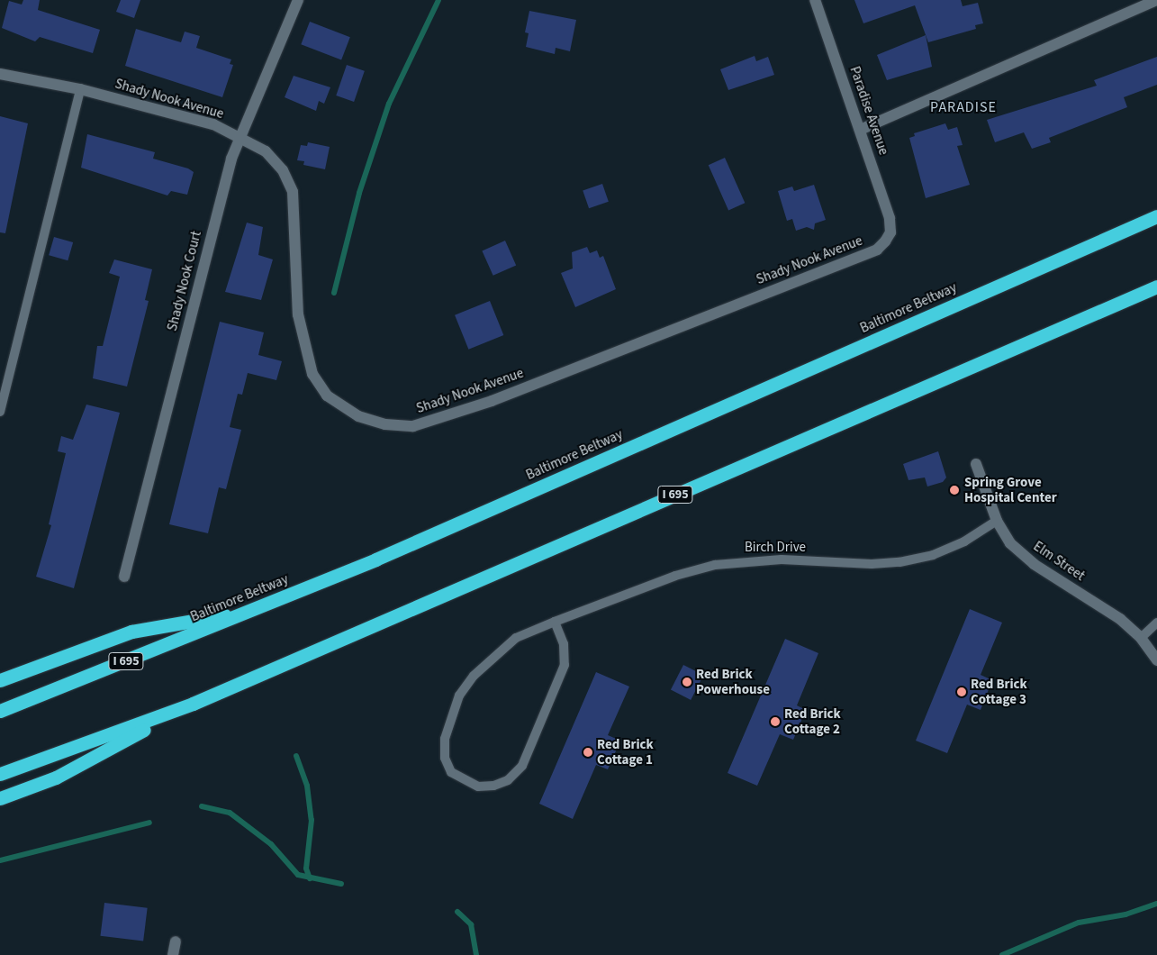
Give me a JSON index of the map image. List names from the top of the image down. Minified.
{"streets":{"highway":["Baltimore Beltway","I 695"],"street":["Shady Nook Avenue","Paradise Avenue","Shady Nook Court","Elm Street"],"lane":["Birch Drive"]},"crossings":[["Shady Nook Avenue","Paradise Avenue"],["Shady Nook Avenue","Shady Nook Court"],["Birch Drive","Elm Street"]],"districts":["PARADISE"],"places":["Spring Grove Hospital Center","Red Brick Powerhouse","Red Brick Cottage 3","Red Brick Cottage 2","Red Brick Cottage 1"]}
